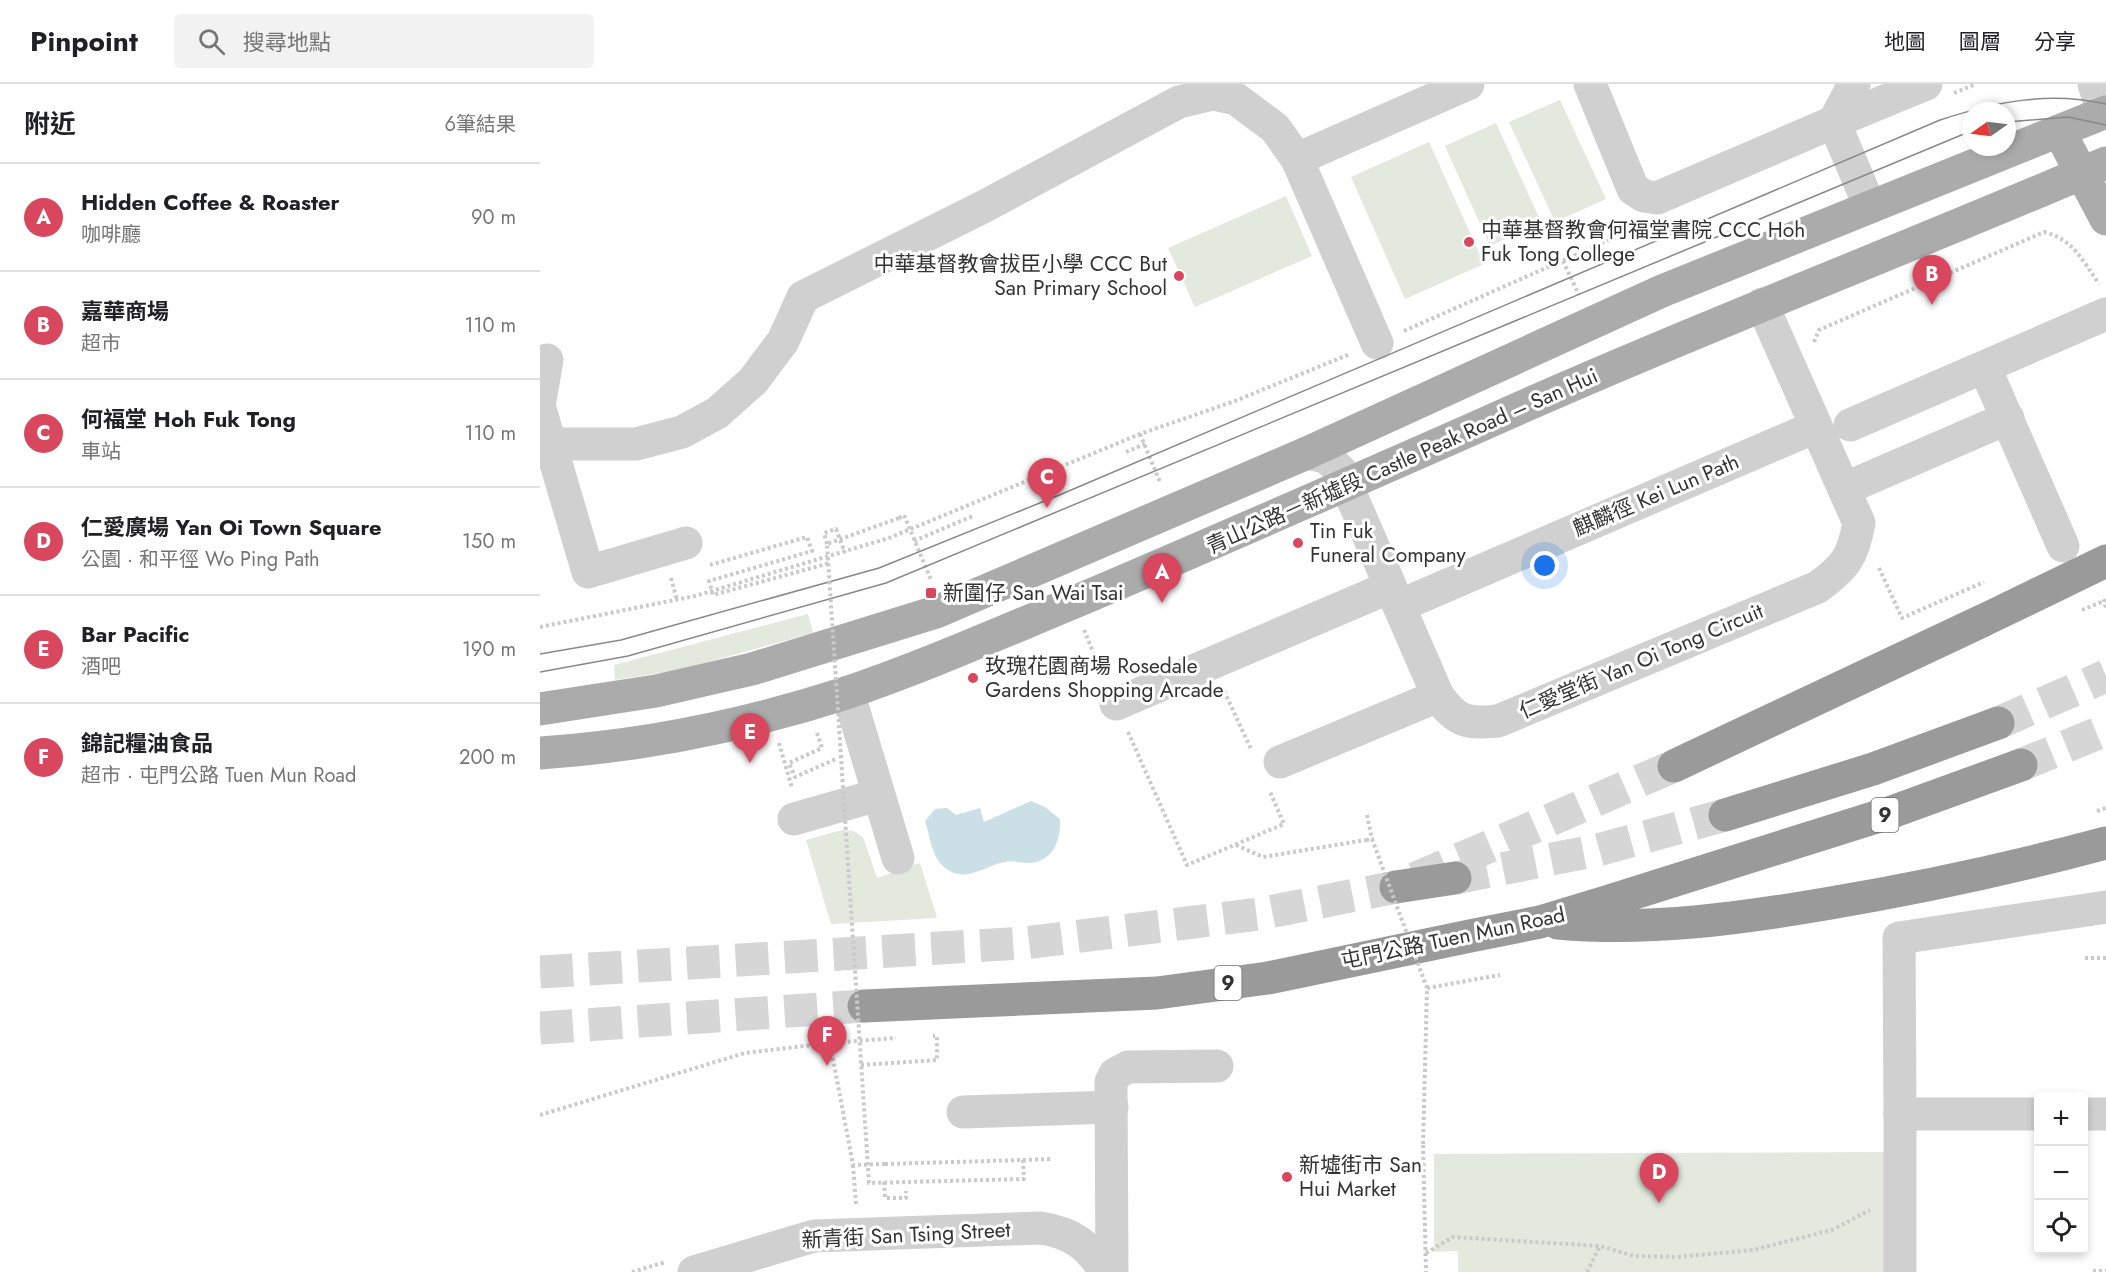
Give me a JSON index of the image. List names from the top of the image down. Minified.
{"streets":{"highway":["9","屯門公路 Tuen Mun Road"],"main road":["青山公路－新墟段 Castle Peak Road – San Hui"],"street":["麒麟徑 Kei Lun Path","仁愛堂街 Yan Oi Tong Circuit","新青街 San Tsing Street"]},"crossings":[["青山公路－新墟段 Castle Peak Road – San Hui","仁愛堂街 Yan Oi Tong Circuit"],["麒麟徑 Kei Lun Path","仁愛堂街 Yan Oi Tong Circuit"]],"places":{"other":["中華基督教會何福堂書院 CCC Hoh Fuk Tong College","中華基督教會拔臣小學 CCC But San Primary School","Tin Fuk Funeral Company","玫瑰花園商場 Rosedale Gardens Shopping Arcade","新墟街市 San Hui Market"],"transit":["新圍仔 San Wai Tsai"]},"north":"left","page":{"header":"Pinpoint","search":"搜尋地點","nav":["地圖","圖層","分享"],"heading":["附近","6筆結果"],"list":[{"mark":"A","name":"Hidden Coffee & Roaster","note":"咖啡廳","value":"90 m"},{"mark":"B","name":"嘉華商場","note":"超市","value":"110 m"},{"mark":"C","name":"何福堂 Hoh Fuk Tong","note":"車站","value":"110 m"},{"mark":"D","name":"仁愛廣場 Yan Oi Town Square","note":"公園 · 和平徑 Wo Ping Path","value":"150 m"},{"mark":"E","name":"Bar Pacific","note":"酒吧","value":"190 m"},{"mark":"F","name":"錦記糧油食品","note":"超市 · 屯門公路 Tuen Mun Road","value":"200 m"}],"pins":["B","C","A","E","F","D"],"map_buttons":["+","−"]}}
